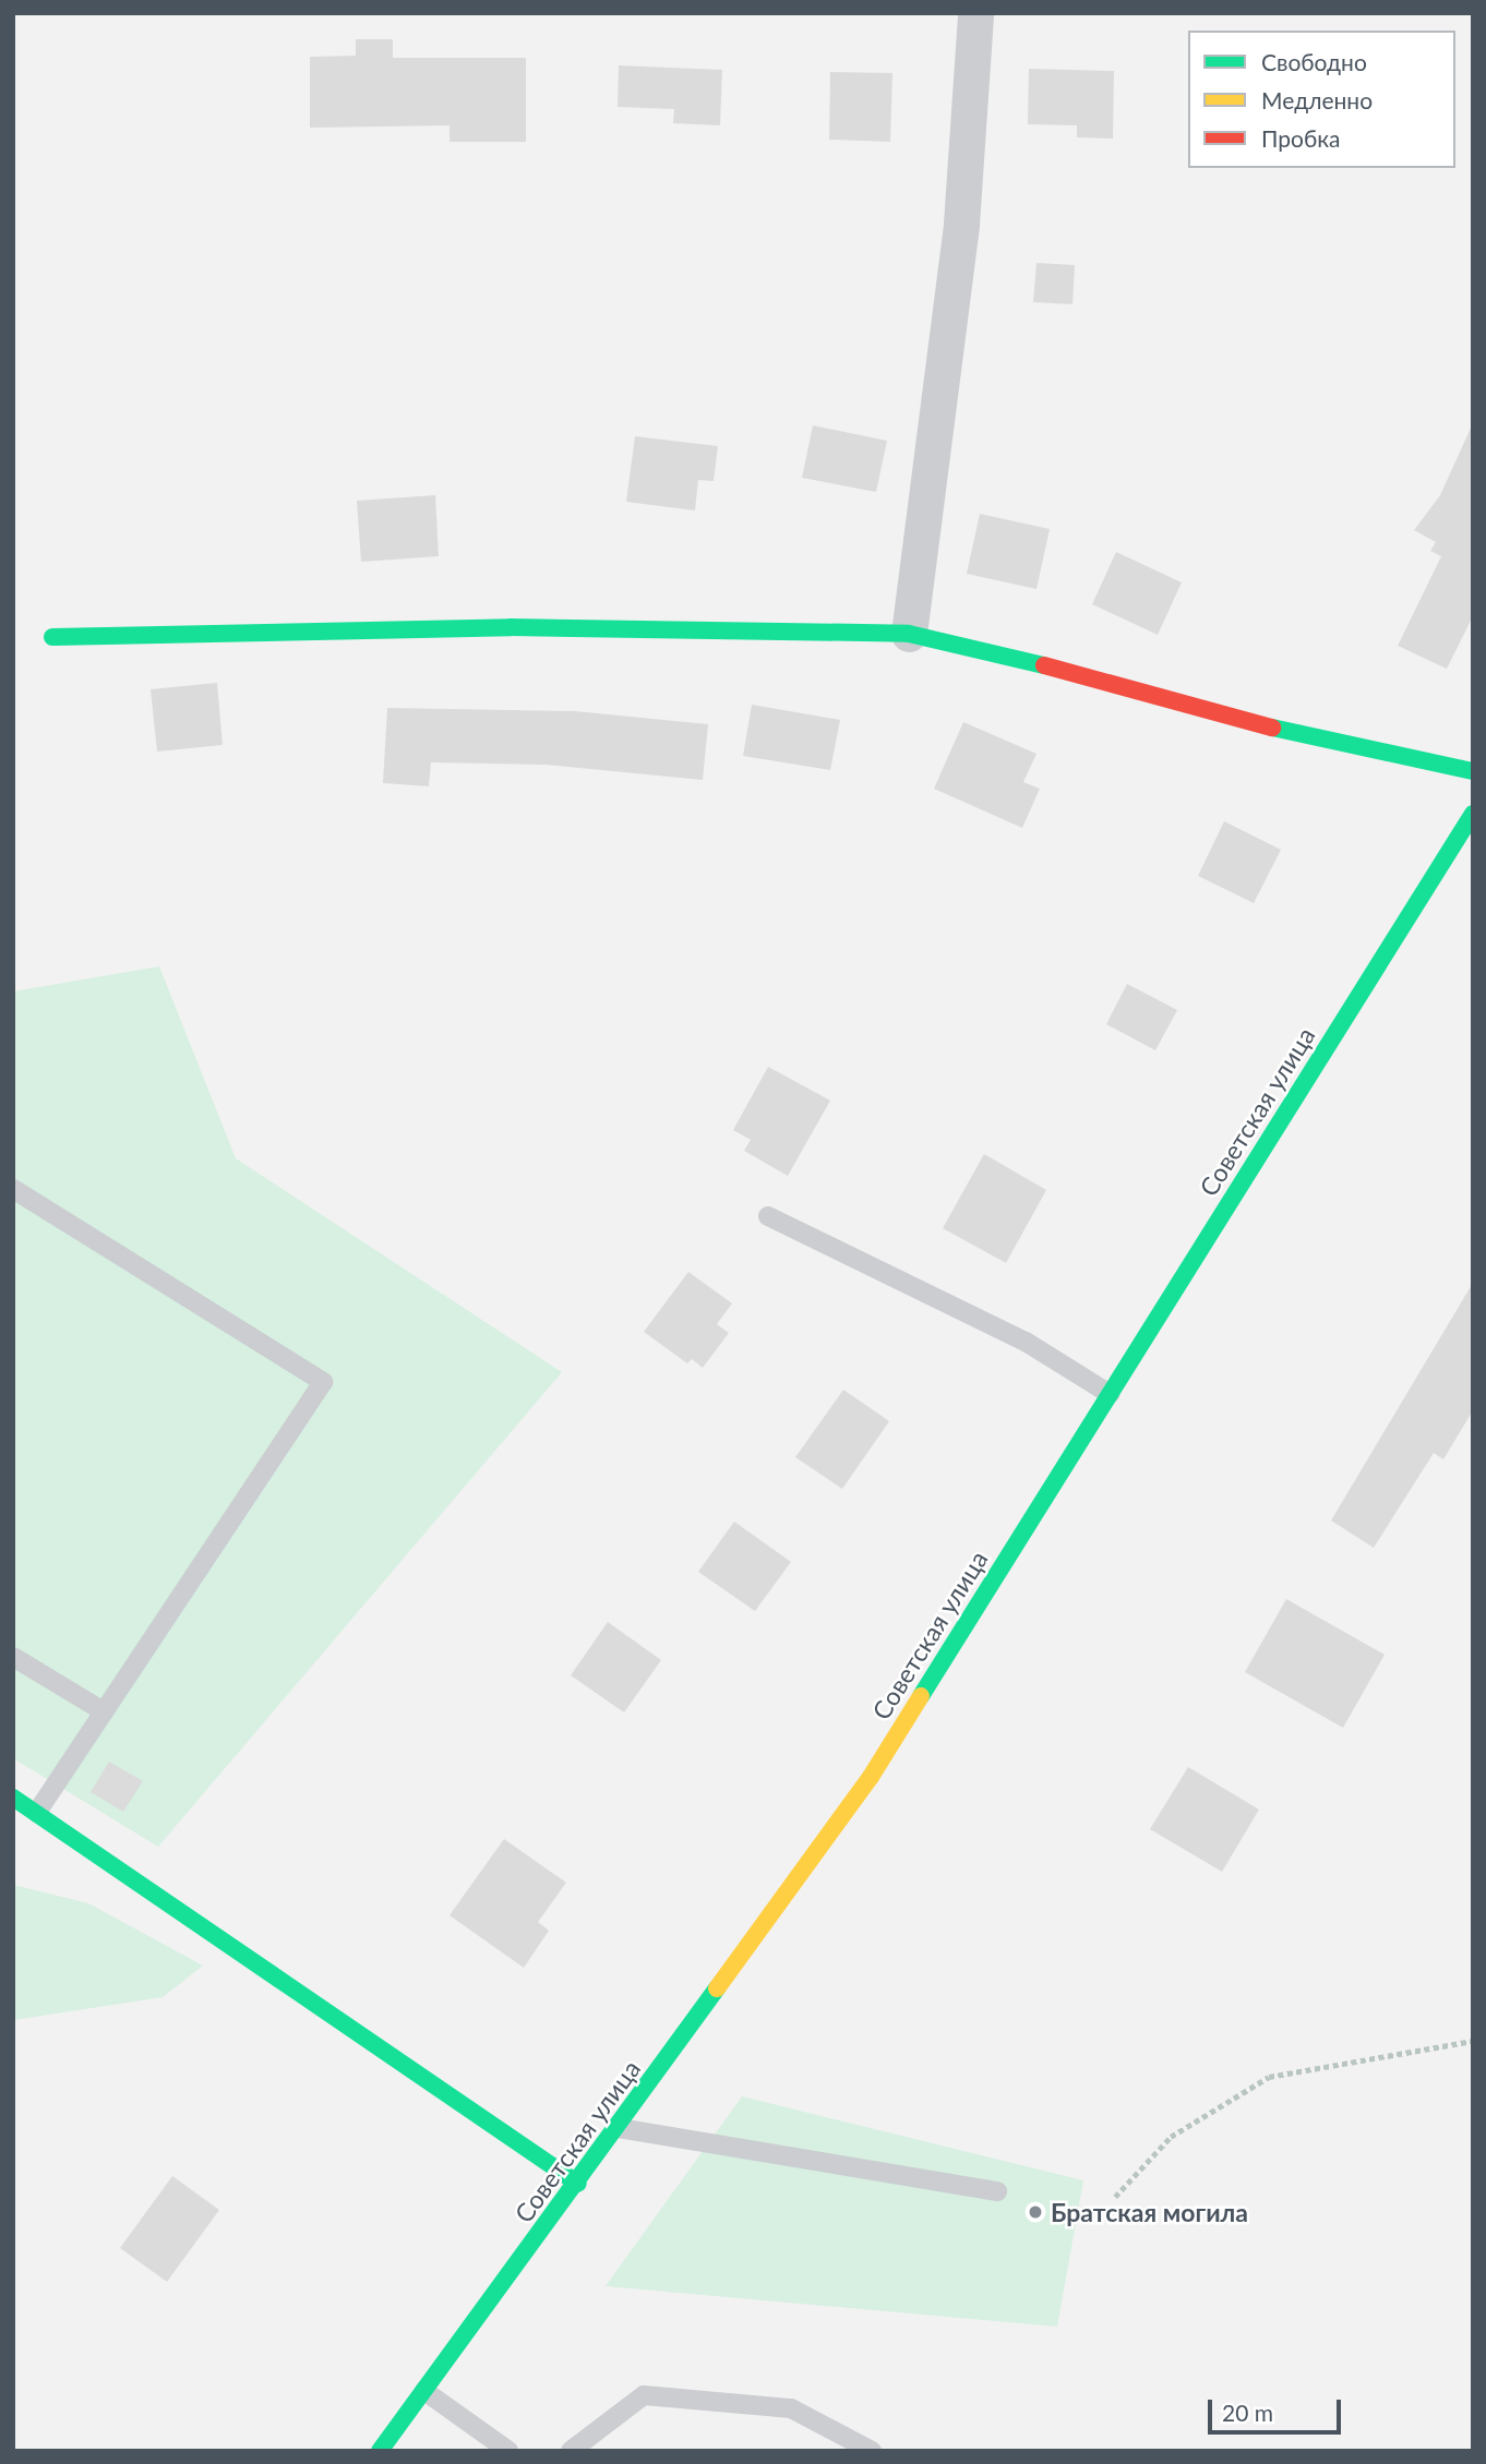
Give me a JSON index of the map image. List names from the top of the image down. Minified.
{"streets":{"street":["Советская улица"]},"places":["Братская могила"],"legend":["Свободно","Медленно","Пробка"],"scale_bar":"20 m"}
